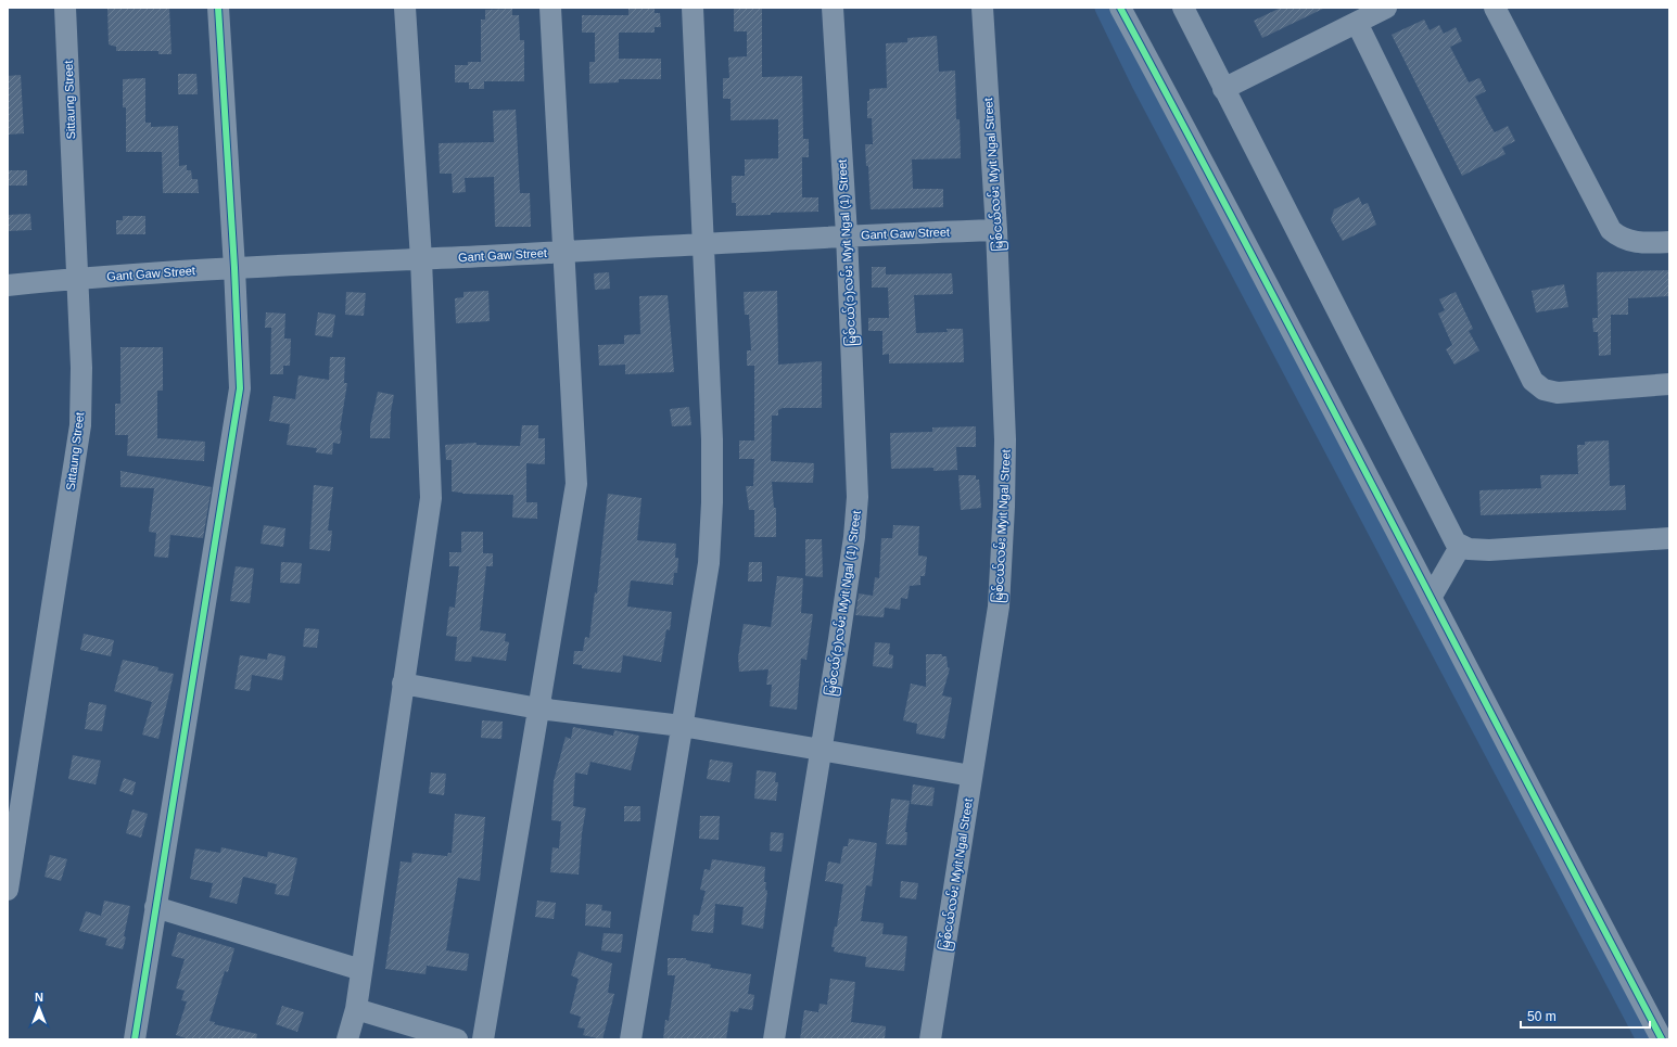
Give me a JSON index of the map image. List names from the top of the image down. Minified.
{"streets":{"street":["Sittaung Street","မြစ်ငယ်လမ်း Myit Ngal Street","Gant Gaw Street","မြစ်ငယ်(၁)လမ်း Myit Ngal (1) Street"]},"crossings":[["Sittaung Street","Gant Gaw Street"],["မြစ်ငယ်လမ်း Myit Ngal Street","Gant Gaw Street"],["Gant Gaw Street","မြစ်ငယ်(၁)လမ်း Myit Ngal (1) Street"]],"scale_bar":"50 m","north":"top"}
